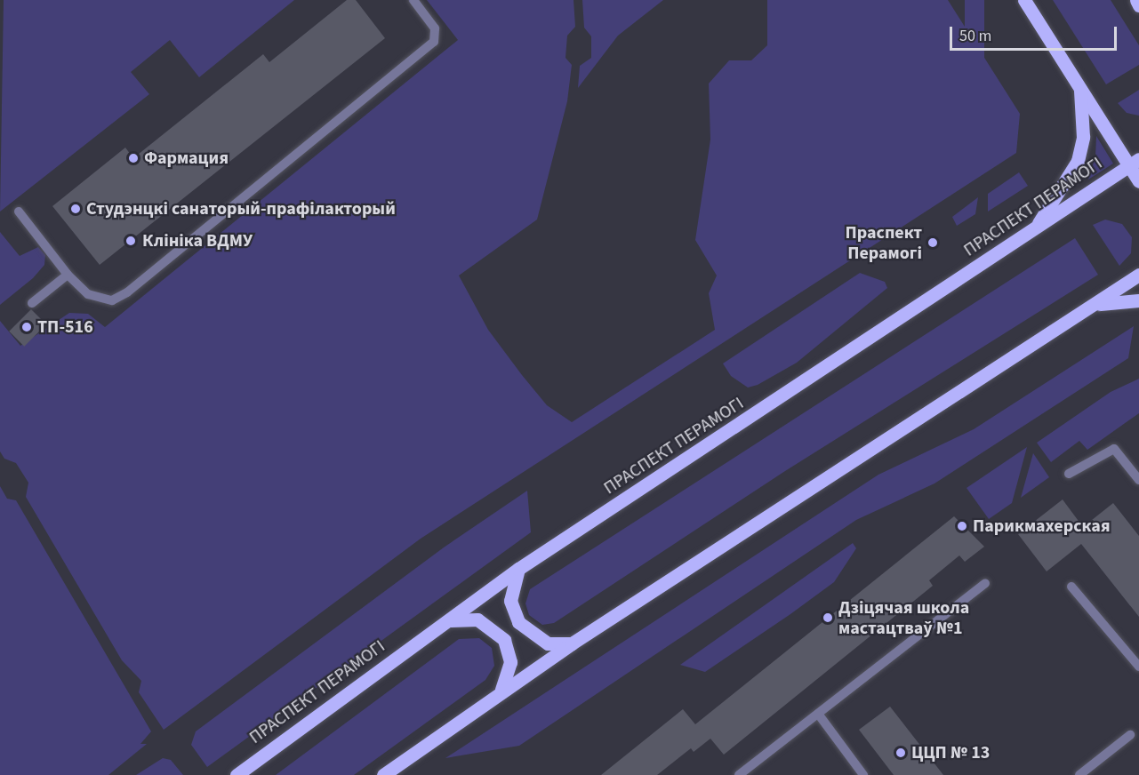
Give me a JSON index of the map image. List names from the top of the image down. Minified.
{"streets":{"main road":["ПРАСПЕКТ ПЕРАМОГІ"]},"places":["Фармация","Студэнцкі санаторый-прафілакторый","Клініка ВДМУ","Праспект Перамогі","ТП-516","Парикмахерская","Дзіцячая школа мастацтваў №1","ЦЦП № 13"],"scale_bar":"50 m"}
